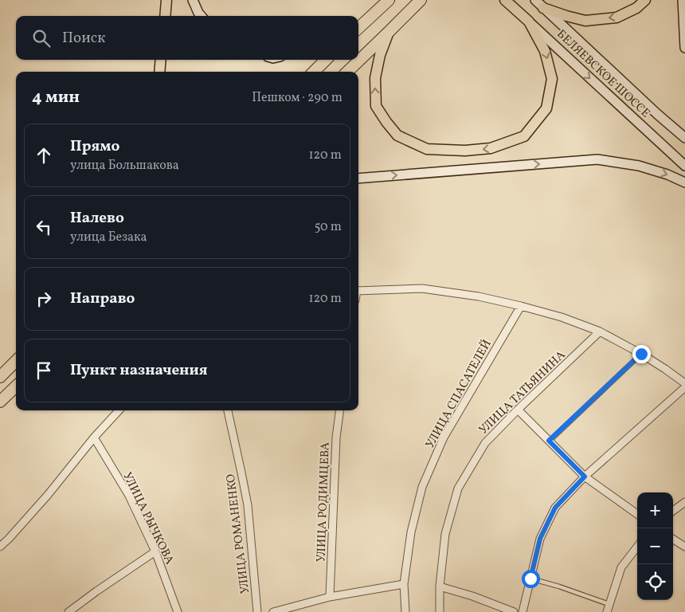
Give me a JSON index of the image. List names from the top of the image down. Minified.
{"streets":{"main road":["БЕЛЯЕВСКОЕ ШОССЕ"],"street":["УЛИЦА ТАТЬЯНИНА","УЛИЦА СПАСАТЕЛЕЙ","УЛИЦА РОДИМЦЕВА","УЛИЦА РЫЧКОВА","УЛИЦА РОМАНЕНКО"]},"page":{"search":"Поиск","heading":["4 мин","Пешком · 290 m"],"list":[["Прямо","улица Большакова","120 m"],["Налево","улица Безака","50 m"],["Направо","120 m"],"Пункт назначения"],"map_buttons":["+","−"]}}
